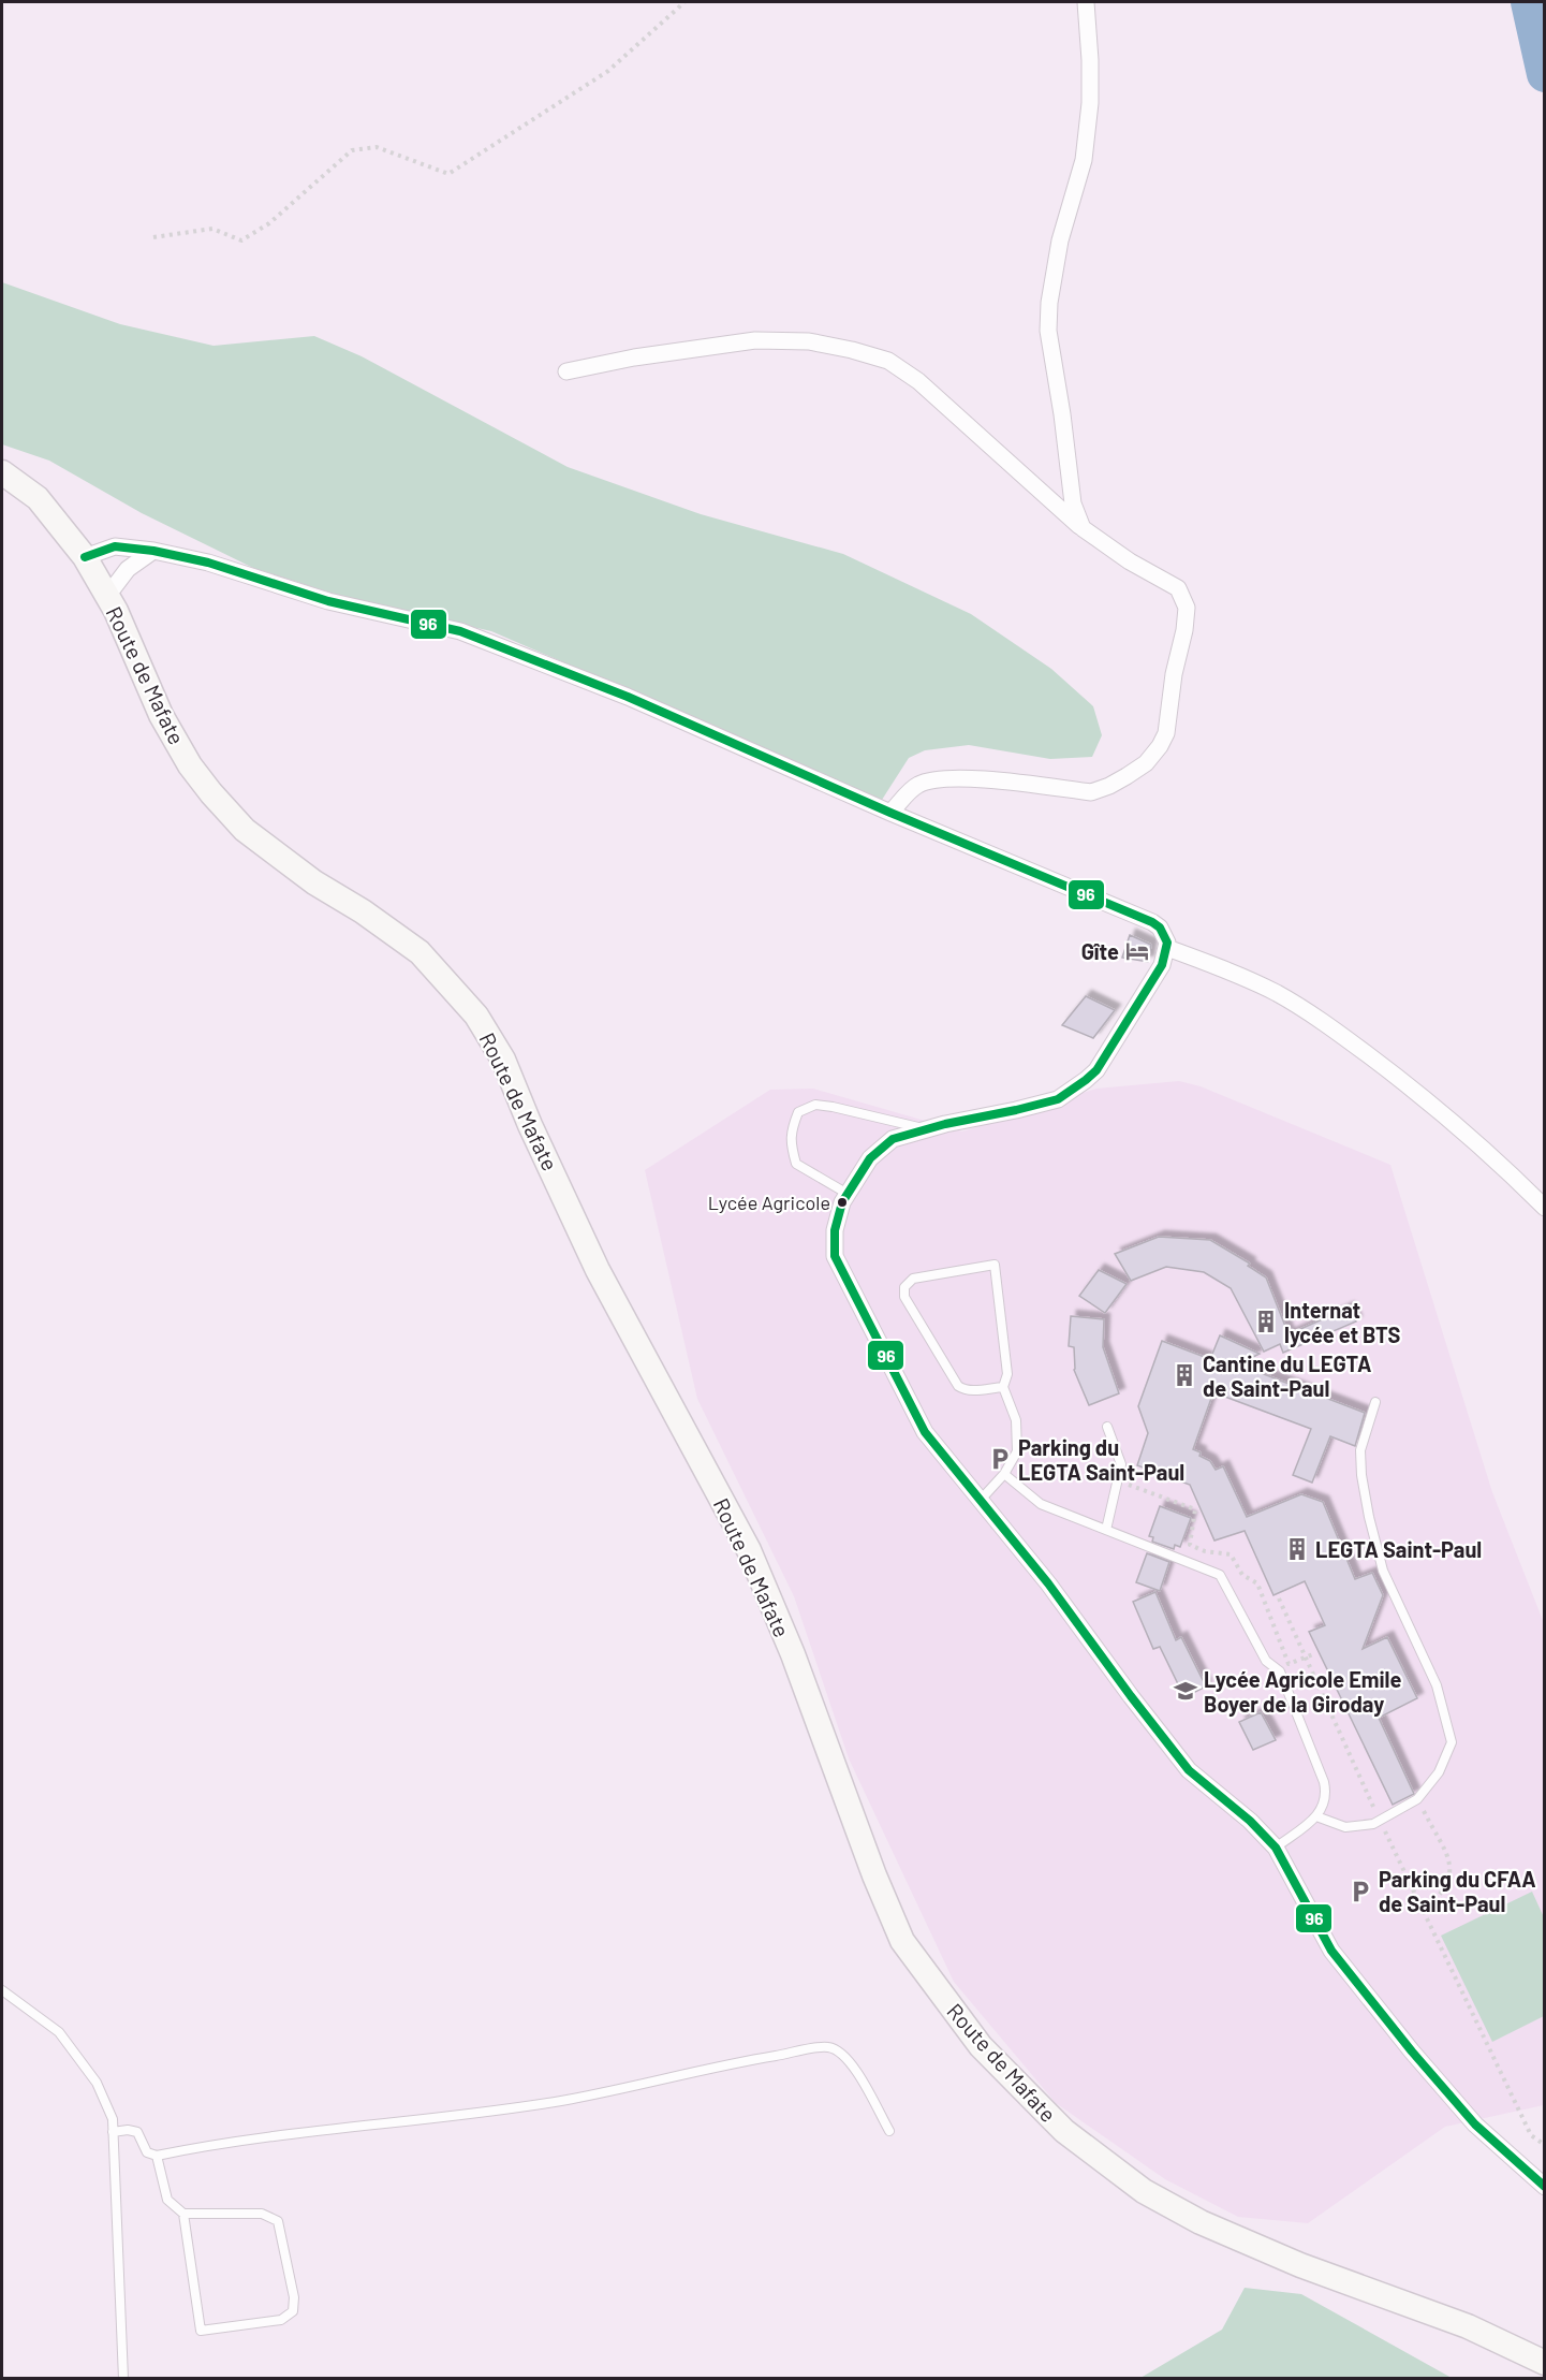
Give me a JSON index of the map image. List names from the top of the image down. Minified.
{"streets":{"main road":["Route de Mafate"]},"places":{"hotel":["Gîte"],"other":["Lycée Agricole"],"building":["Internat lycée et BTS","Cantine du LEGTA de Saint-Paul","LEGTA Saint-Paul"],"parking":["Parking du LEGTA Saint-Paul","Parking du CFAA de Saint-Paul"],"school or university":["Lycée Agricole Emile Boyer de la Giroday"]},"lines":["transit line 96"]}
